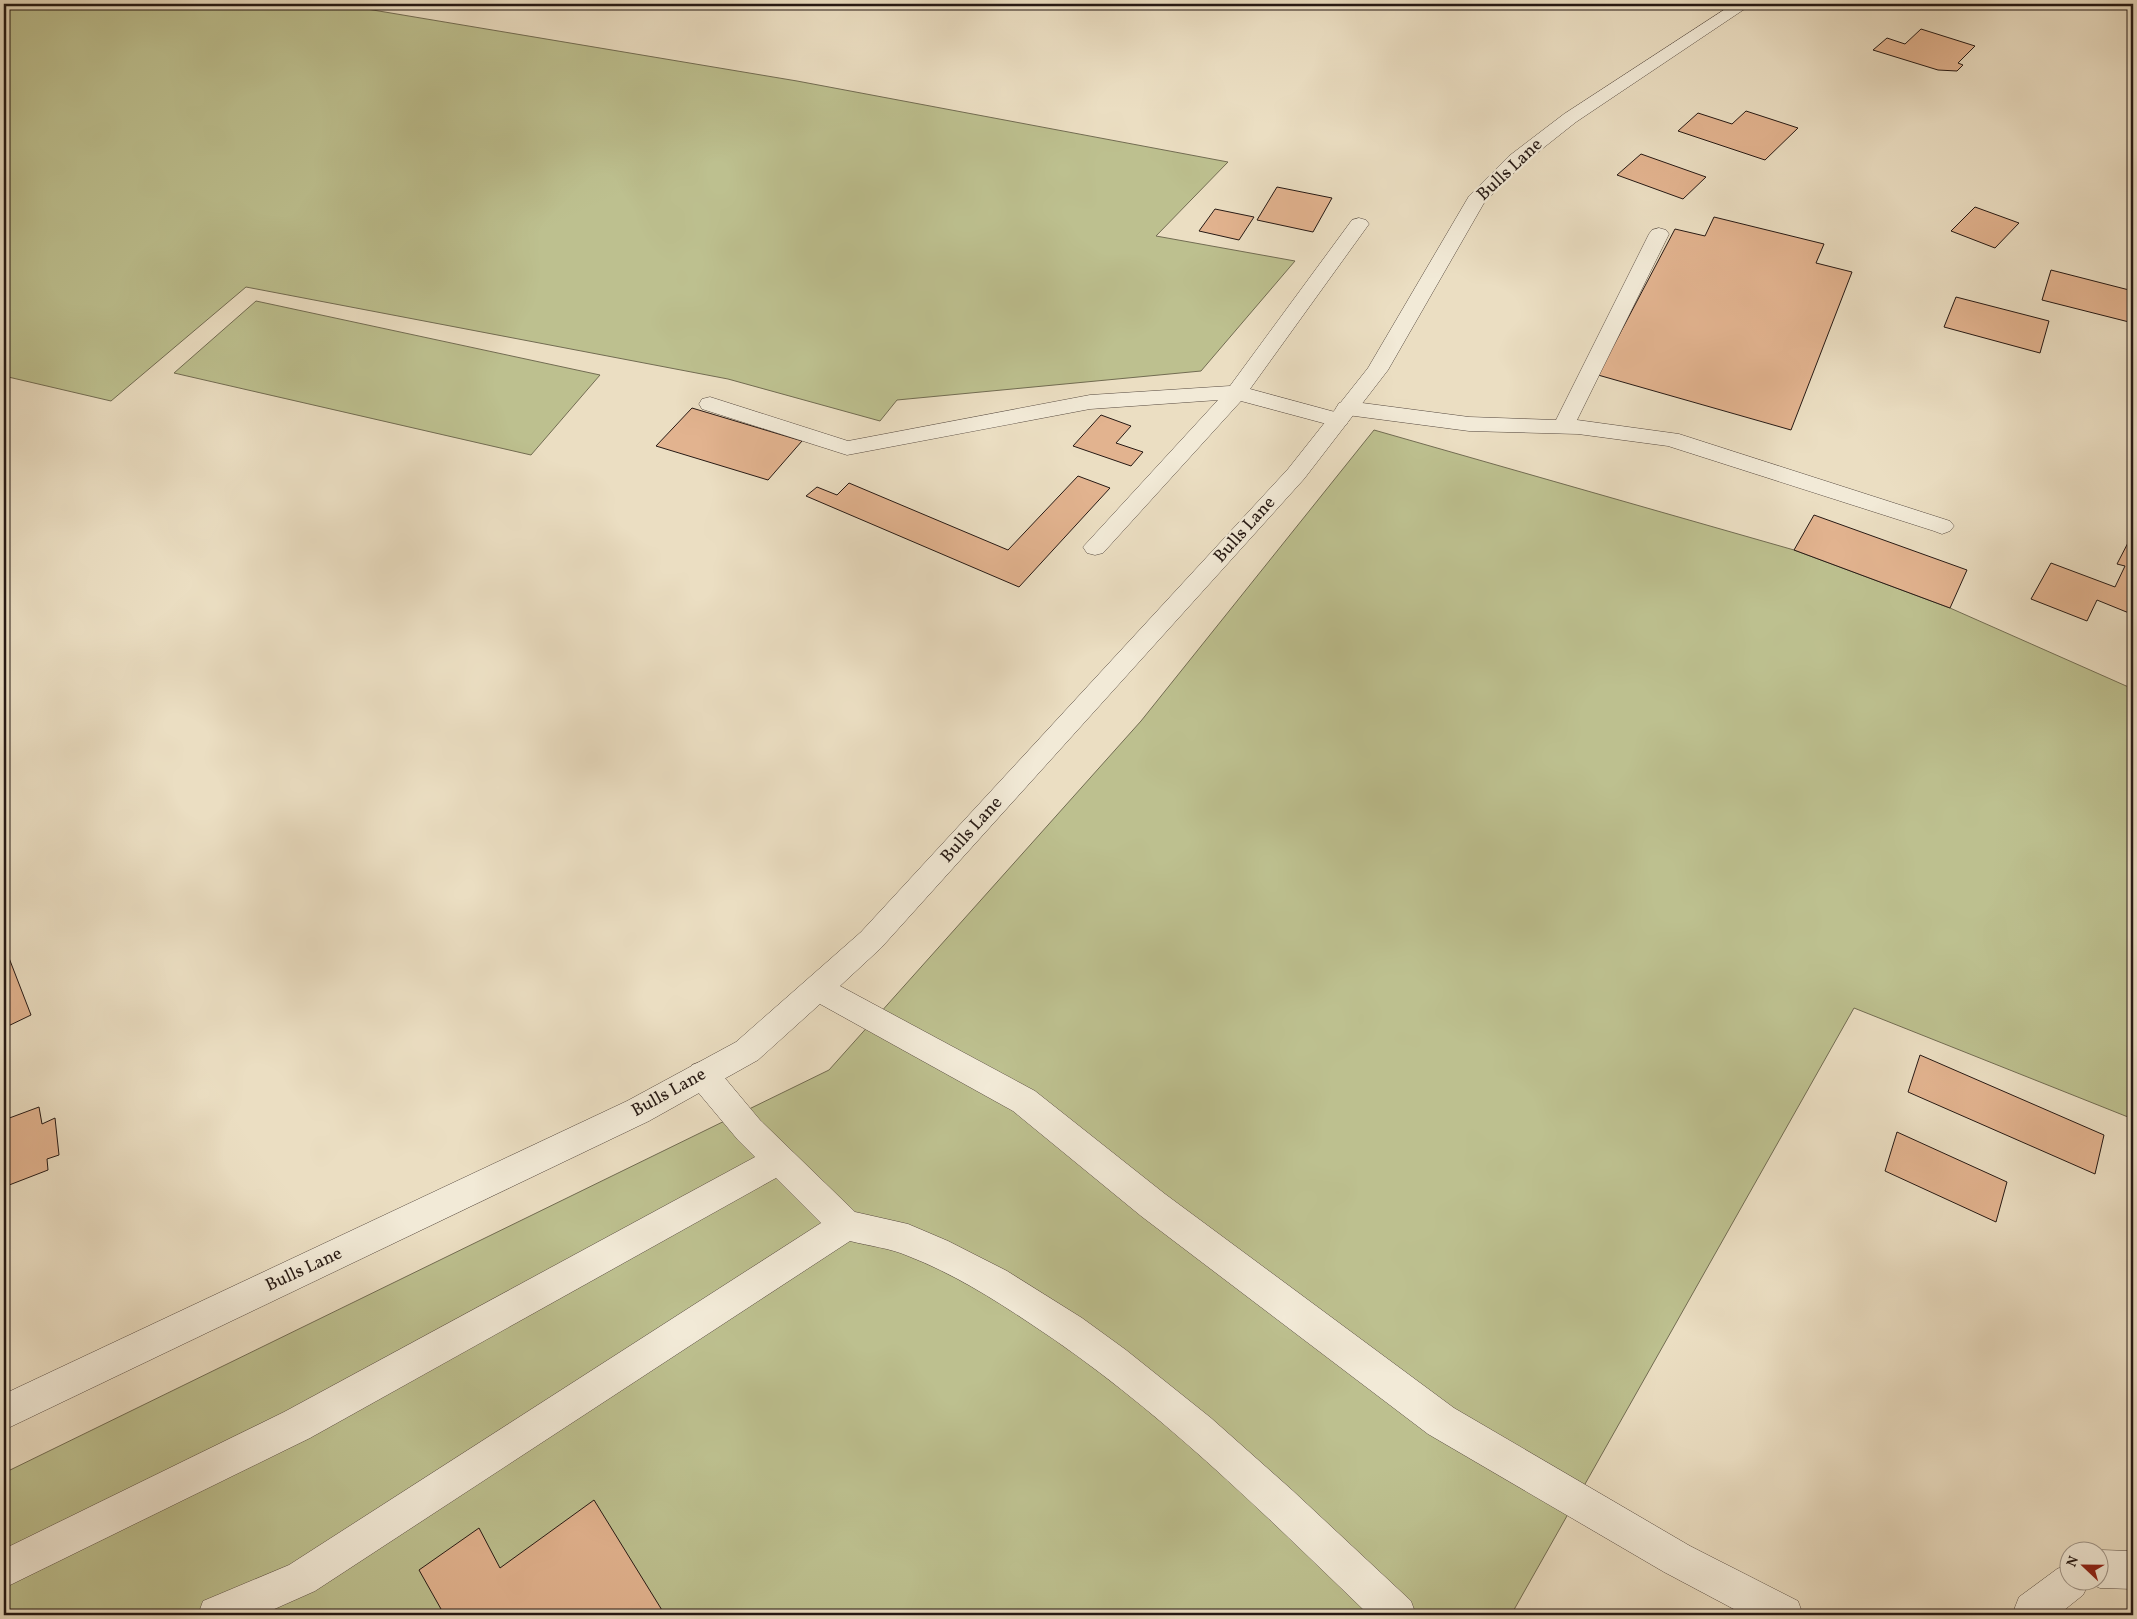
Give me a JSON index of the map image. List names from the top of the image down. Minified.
{"streets":{"street":["Bulls Lane"]},"north":"left"}
